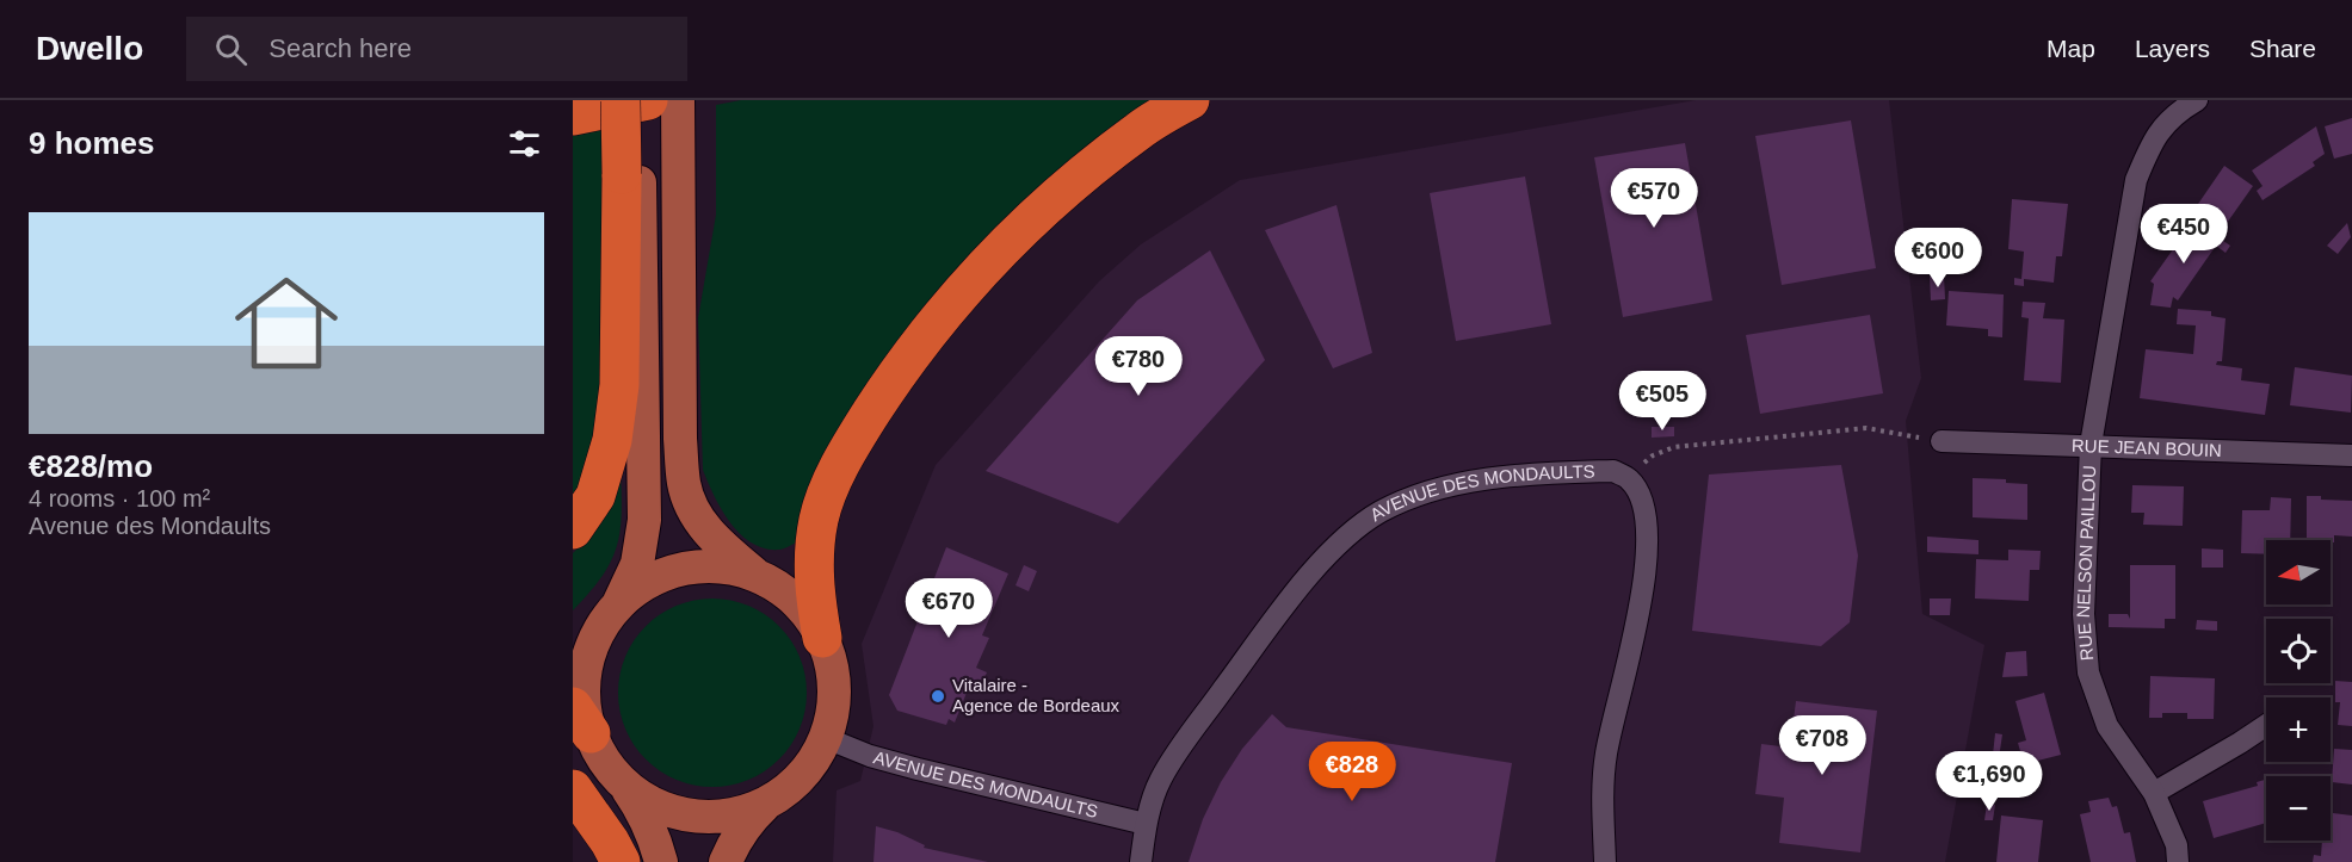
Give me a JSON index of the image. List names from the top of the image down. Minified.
{"streets":{"street":["RUE JEAN BOUIN","AVENUE DES MONDAULTS","RUE NELSON PAILLOU"]},"crossings":[["RUE JEAN BOUIN","RUE NELSON PAILLOU"]],"places":["Vitalaire - Agence de Bordeaux"],"north":"left","page":{"header":"Dwello","search":"Search here","nav":["Map","Layers","Share"],"heading":"9 homes","price":["€570","€450","€600","€780","€505","€670","€708","€828","€1,690"],"list":[{"name":"€828/mo","note":"4 rooms · 100 m² · Avenue des Mondaults"}],"map_buttons":["+","−"]}}
